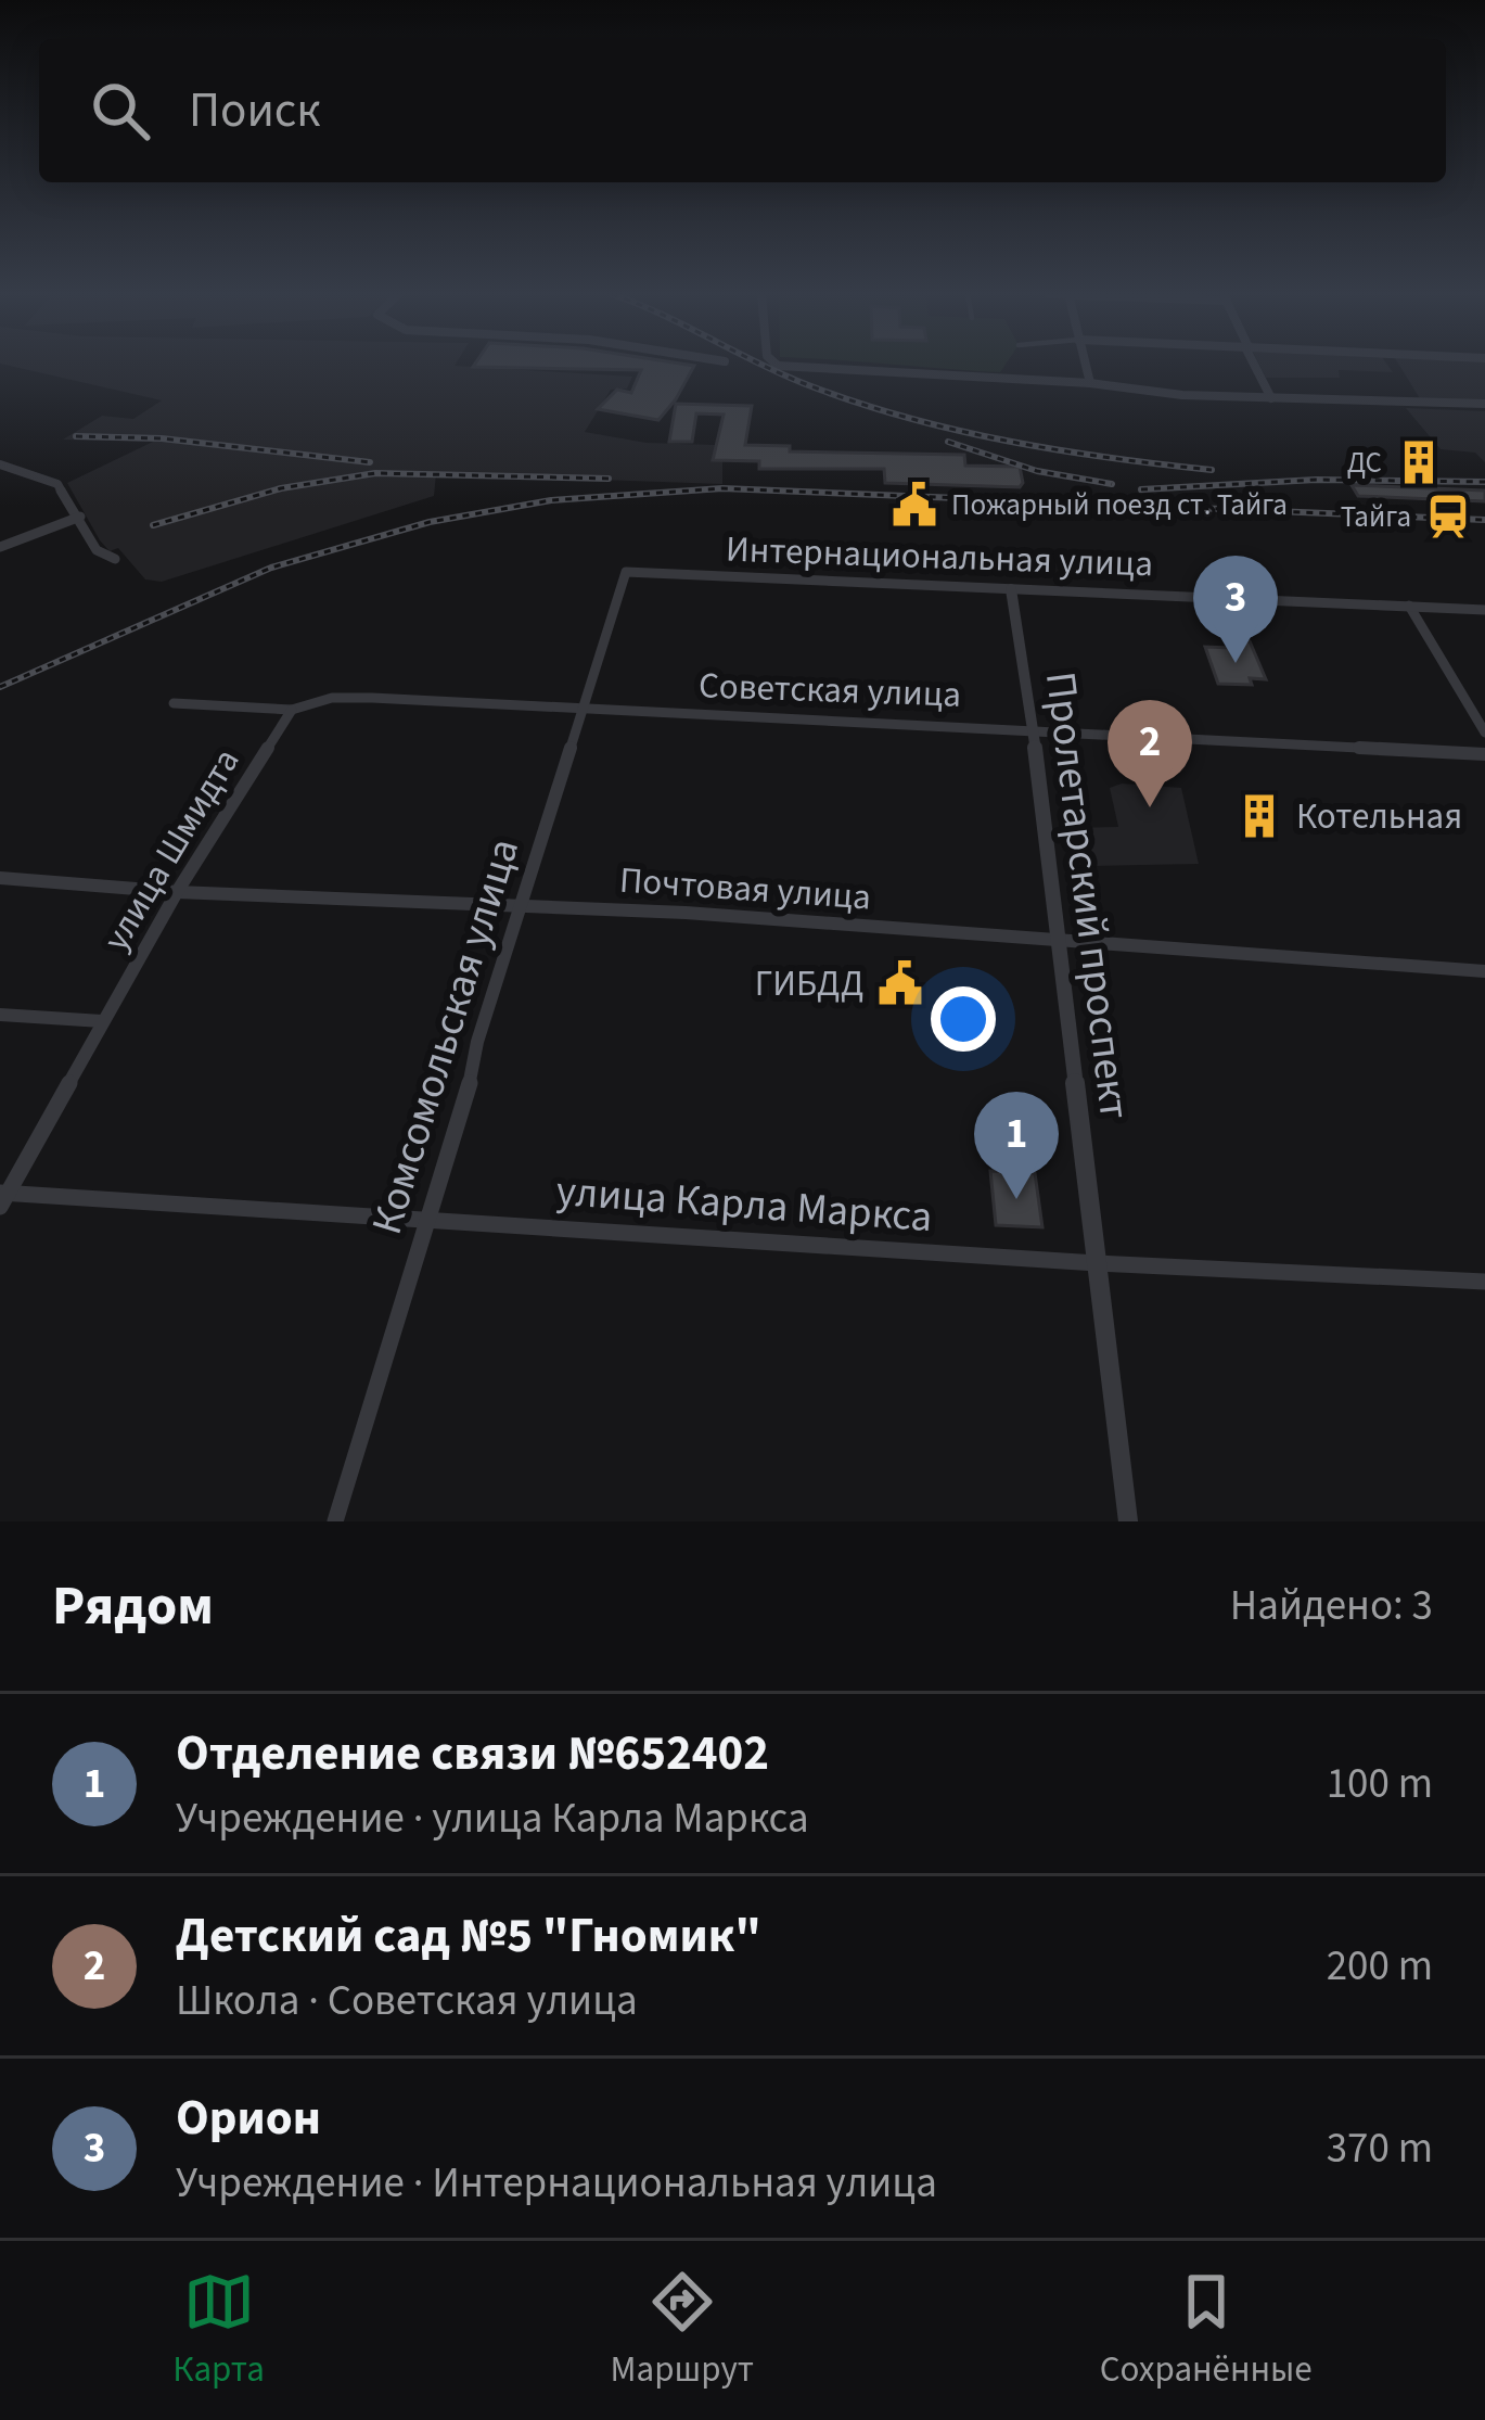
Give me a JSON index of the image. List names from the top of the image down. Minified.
{"streets":{"street":["Интернациональная улица","Советская улица","улица Шмидта","Почтовая улица","Пролетарский проспект","Комсомольская улица","улица Карла Маркса"]},"crossings":[["Интернациональная улица","Пролетарский проспект"],["Интернациональная улица","Комсомольская улица"],["Советская улица","улица Шмидта"],["Советская улица","Пролетарский проспект"],["Советская улица","Комсомольская улица"],["улица Шмидта","Почтовая улица"],["улица Шмидта","улица Карла Маркса"],["Почтовая улица","Пролетарский проспект"],["Почтовая улица","Комсомольская улица"],["Пролетарский проспект","улица Карла Маркса"],["Комсомольская улица","улица Карла Маркса"]],"places":{"building":["ДС","Котельная"],"public building":["Пожарный поезд ст. Тайга","ГИБДД"],"station":["Тайга"]},"page":{"search":"Поиск","pins":["3","2","1"],"heading":["Рядом","Найдено: 3"],"list":[{"mark":"1","name":"Отделение связи №652402","note":"Учреждение · улица Карла Маркса","value":"100 m"},{"mark":"2","name":"Детский сад №5 \"Гномик\"","note":"Школа · Советская улица","value":"200 m"},{"mark":"3","name":"Орион","note":"Учреждение · Интернациональная улица","value":"370 m"}],"nav":["Карта","Маршрут","Сохранённые"]}}
